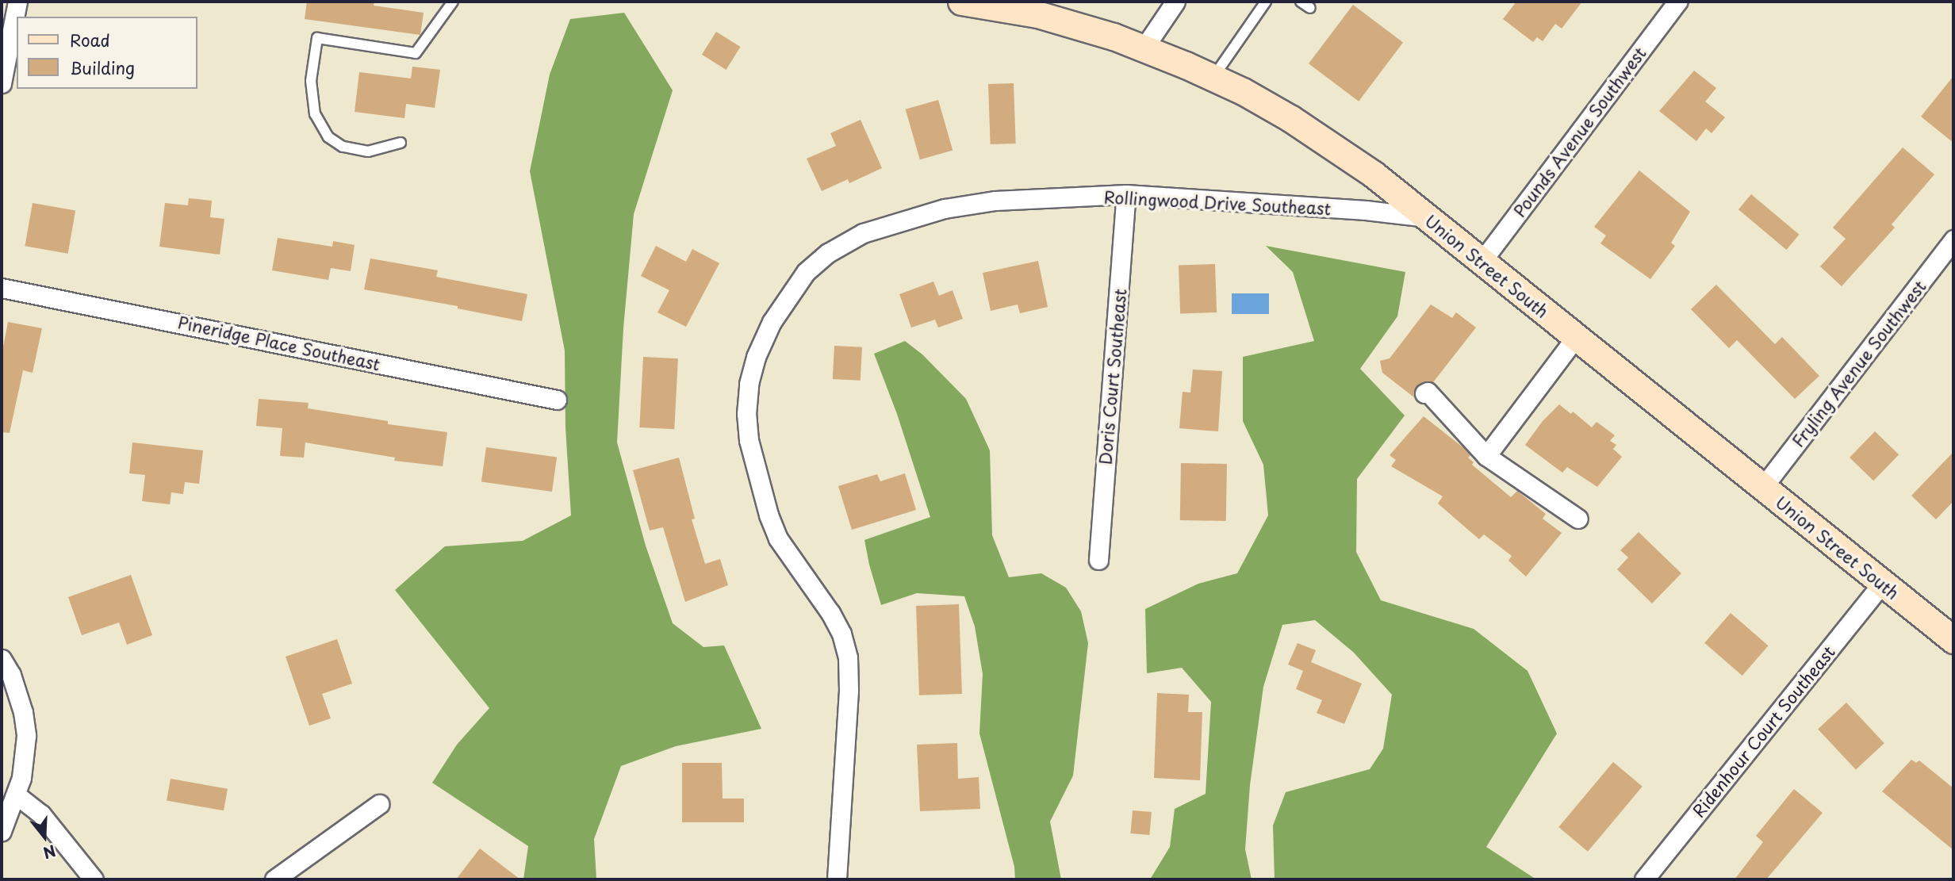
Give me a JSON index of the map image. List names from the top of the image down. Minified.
{"streets":{"main road":["Union Street South"],"street":["Pounds Avenue Southwest","Rollingwood Drive Southeast","Pineridge Place Southeast","Fryling Avenue Southwest","Doris Court Southeast","Ridenhour Court Southeast"]},"crossings":[["Pounds Avenue Southwest","Union Street South"],["Rollingwood Drive Southeast","Union Street South"],["Rollingwood Drive Southeast","Doris Court Southeast"],["Union Street South","Fryling Avenue Southwest"],["Union Street South","Ridenhour Court Southeast"]],"legend":["Road","Building"],"north":"bottom"}
